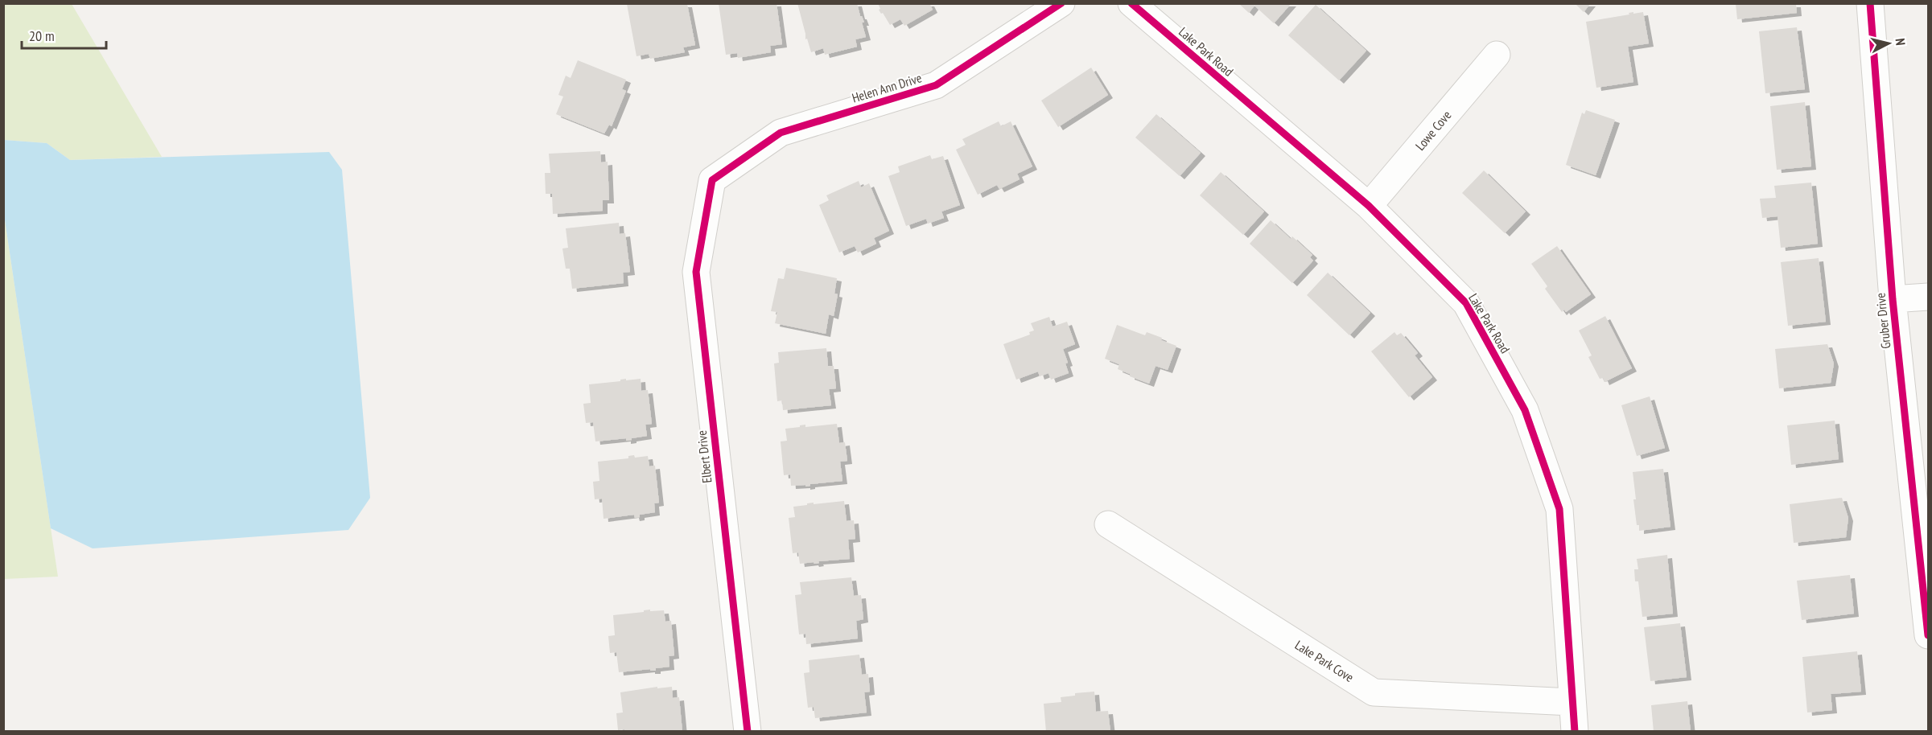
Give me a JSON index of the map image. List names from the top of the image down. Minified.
{"streets":{"street":["Lake Park Road","Helen Ann Drive","Lowe Cove","Gruber Drive","Elbert Drive","Lake Park Cove"]},"crossings":[["Lake Park Road","Lowe Cove"],["Lake Park Road","Lake Park Cove"],["Helen Ann Drive","Elbert Drive"]],"scale_bar":"20 m","north":"right"}
